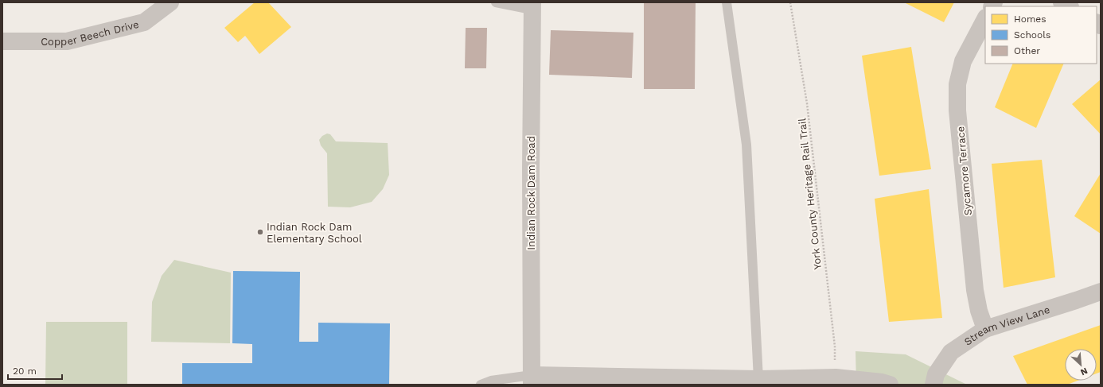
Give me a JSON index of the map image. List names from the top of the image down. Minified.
{"streets":{"street":["Copper Beech Drive","Sycamore Terrace","Indian Rock Dam Road","Stream View Lane"],"path":["York County Heritage Rail Trail"]},"crossings":[["Sycamore Terrace","Stream View Lane"]],"places":["Indian Rock Dam Elementary School"],"legend":["Homes","Schools","Other"],"scale_bar":"20 m","north":"bottom right"}
